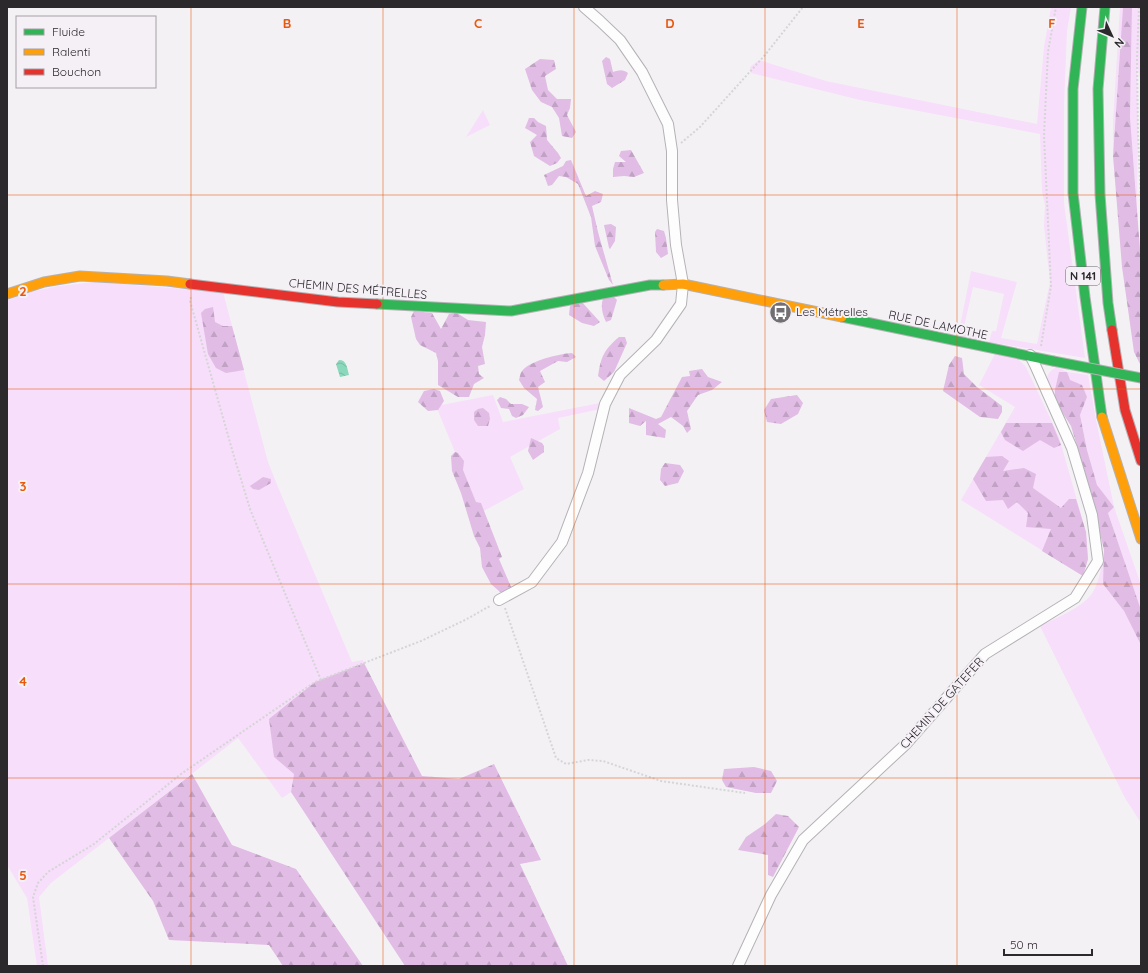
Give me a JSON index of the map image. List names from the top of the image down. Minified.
{"streets":{"main road":["N 141","CHEMIN DES MÉTRELLES","RUE DE LAMOTHE"],"street":["CHEMIN DE GATEFER"]},"crossings":[["CHEMIN DES MÉTRELLES","RUE DE LAMOTHE"],["RUE DE LAMOTHE","CHEMIN DE GATEFER"]],"places":{"bus stop":["Les Métrelles"]},"legend":["Fluide","Ralenti","Bouchon"],"scale_bar":"50 m","north":"bottom right","grid":{"columns":["B","C","D","E","F"],"rows":["2","3","4","5"]}}
